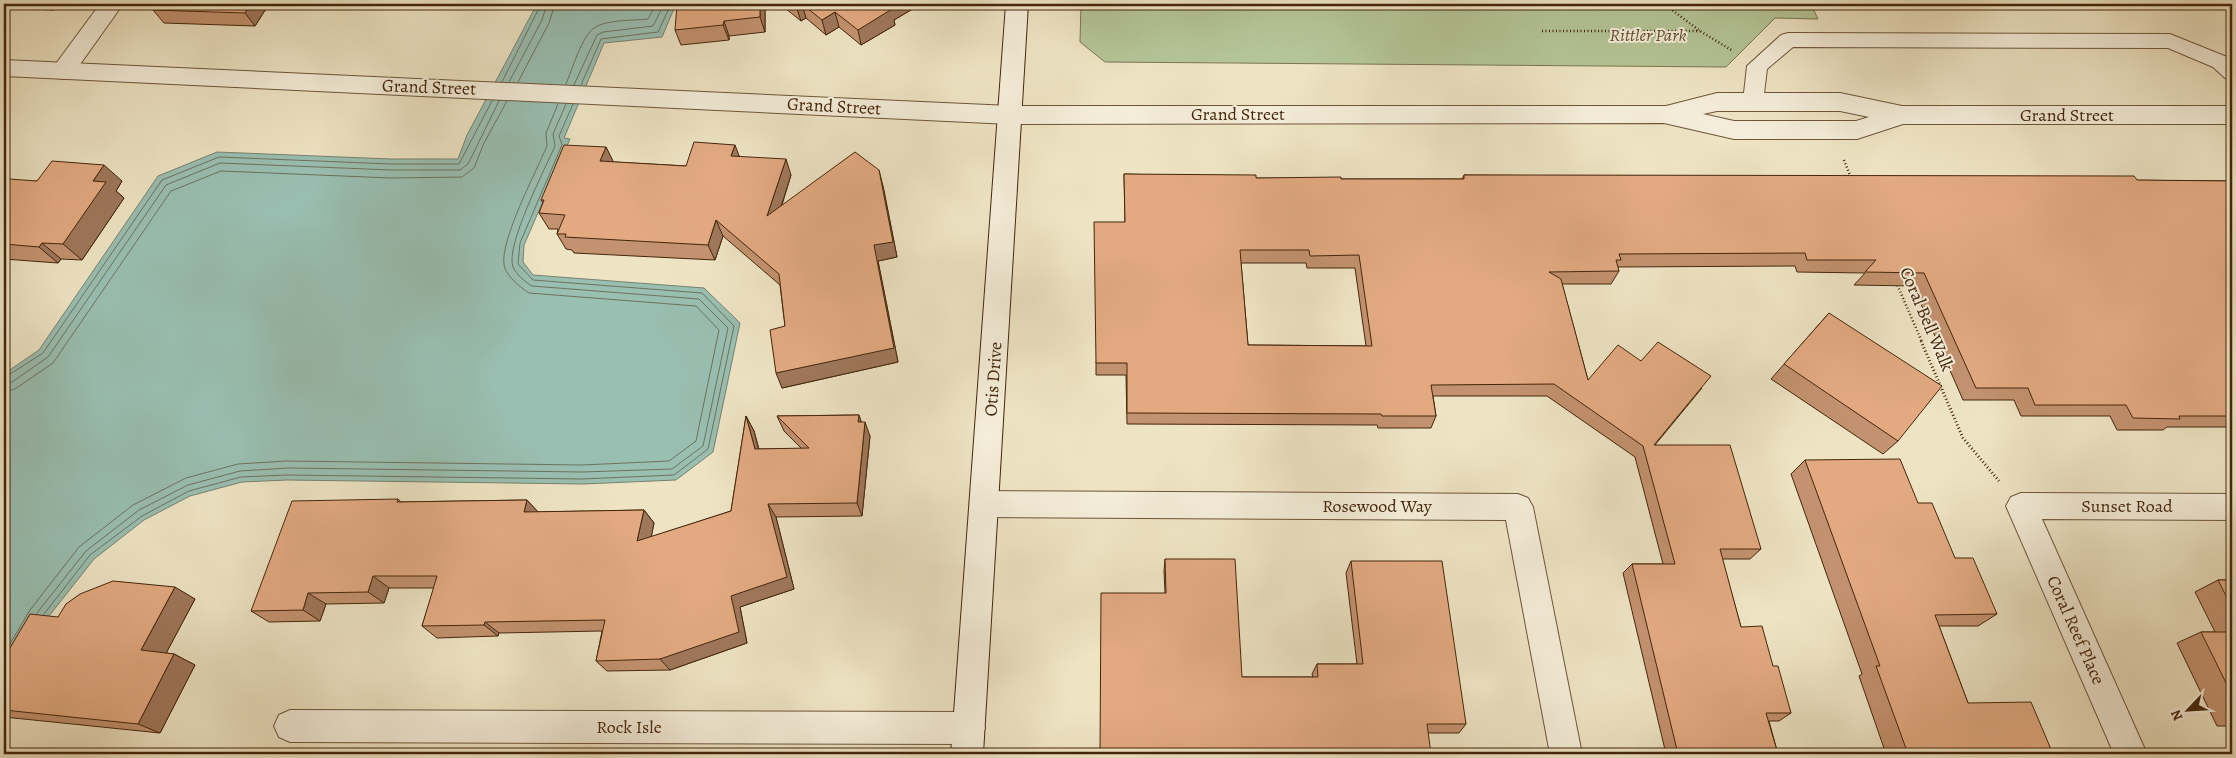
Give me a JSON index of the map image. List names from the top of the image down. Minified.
{"streets":{"street":["Grand Street","Otis Drive","Rosewood Way","Sunset Road","Coral Reef Place","Rock Isle"],"path":["Coral Bell Walk"]},"crossings":[["Grand Street","Otis Drive"],["Coral Bell Walk","Sunset Road"],["Coral Bell Walk","Coral Reef Place"],["Otis Drive","Rosewood Way"],["Otis Drive","Rock Isle"],["Sunset Road","Coral Reef Place"]],"parks":["Rittler Park"],"north":"bottom left"}
